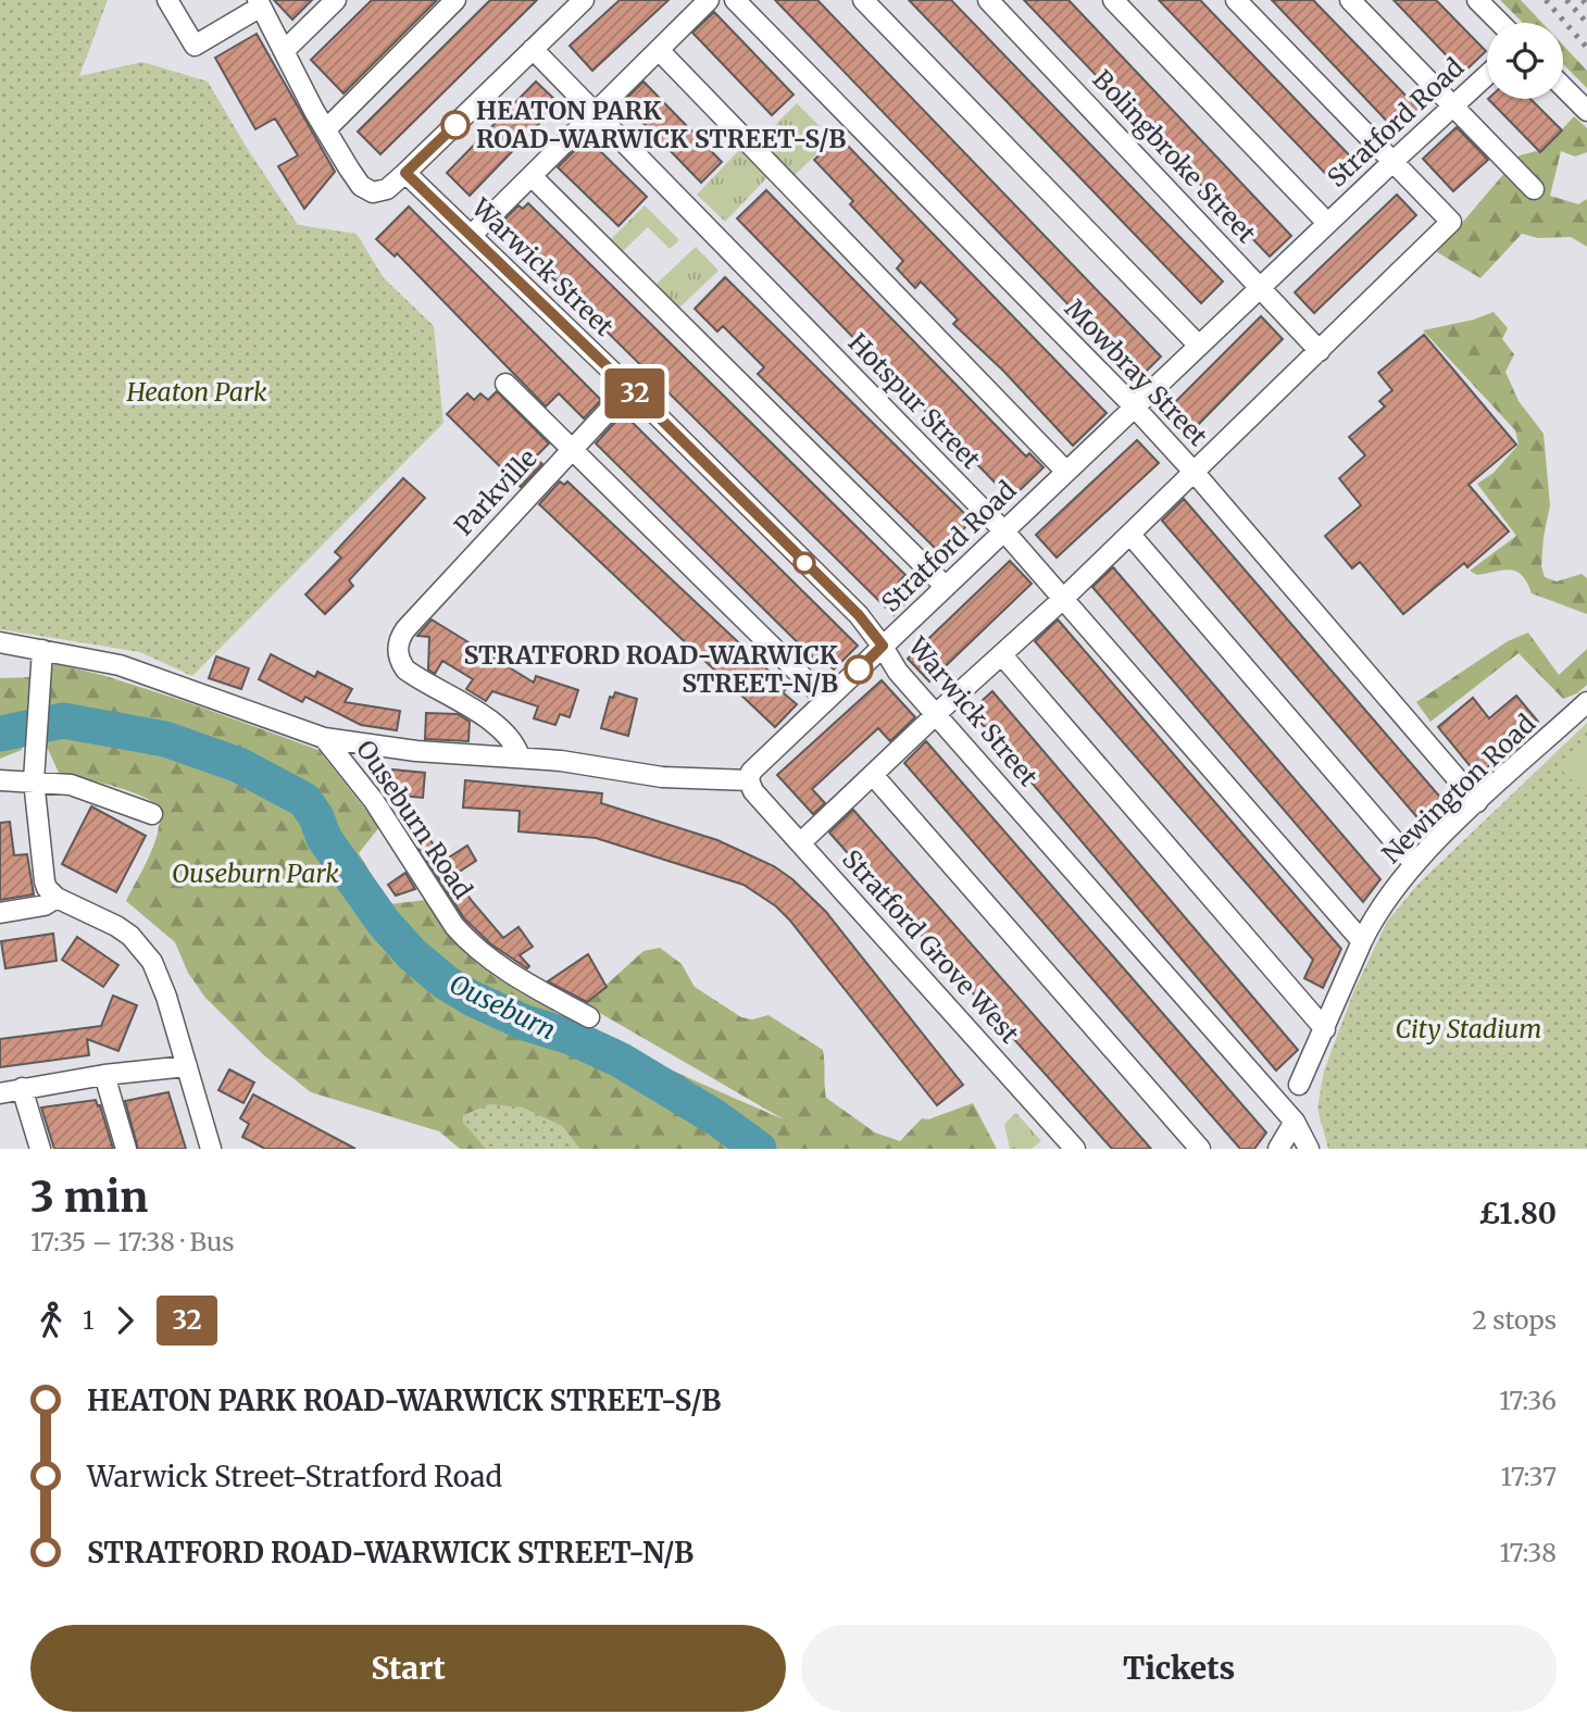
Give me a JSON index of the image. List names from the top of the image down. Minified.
{"streets":{"street":["Stratford Road","Bolingbroke Street","Warwick Street","Mowbray Street","Hotspur Street","Parkville","Newington Road","Ouseburn Road","Stratford Grove West"]},"crossings":[["Stratford Road","Bolingbroke Street"],["Stratford Road","Warwick Street"],["Stratford Road","Mowbray Street"],["Stratford Road","Hotspur Street"],["Stratford Road","Stratford Grove West"],["Warwick Street","Parkville"],["Mowbray Street","Newington Road"],["Hotspur Street","Newington Road"]],"water":["Ouseburn"],"parks":["Heaton Park","Ouseburn Park","City Stadium"],"places":["HEATON PARK ROAD-WARWICK STREET-S/B","STRATFORD ROAD-WARWICK STREET-N/B"],"lines":["bus line 32"],"page":{"on_map":"32","heading":["3 min","17:35 – 17:38 · Bus","£1.80"],"legs":["1","32","2 stops"],"list":[{"name":"HEATON PARK ROAD-WARWICK STREET-S/B","value":"17:36"},{"name":"Warwick Street-Stratford Road","value":"17:37"},{"name":"STRATFORD ROAD-WARWICK STREET-N/B","value":"17:38"}],"buttons":["Start","Tickets"]}}
